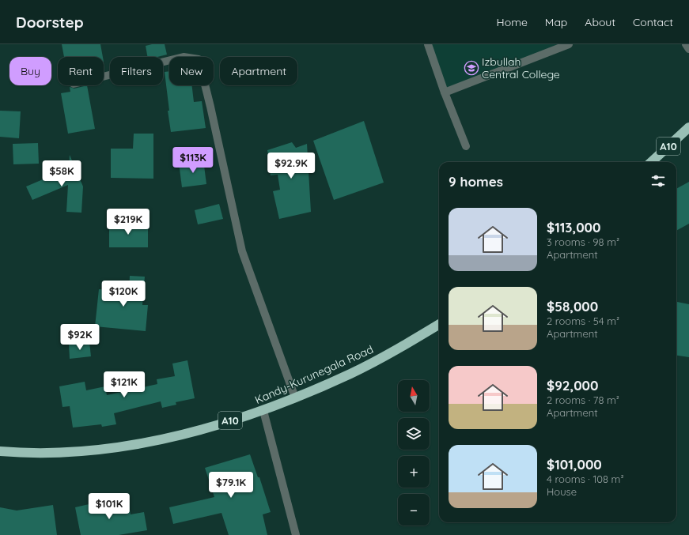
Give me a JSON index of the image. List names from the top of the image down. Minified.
{"streets":{"highway":["A10","Kandy-Kurunegala Road"]},"places":{"school or university":["Izbullah Central College"]},"north":"top","page":{"header":"Doorstep","nav":["Home","Map","About","Contact"],"chip":["Buy","Rent","Filters","New","Apartment"],"price":["$113K","$92.9K","$58K","$219K","$120K","$92K","$121K","$79.1K","$101K"],"heading":"9 homes","list":[{"name":"$113,000","note":"3 rooms · 98 m² · Apartment"},{"name":"$58,000","note":"2 rooms · 54 m² · Apartment"},{"name":"$92,000","note":"2 rooms · 78 m² · Apartment"},{"name":"$101,000","note":"4 rooms · 108 m² · House"}],"map_buttons":["+","−"]}}
